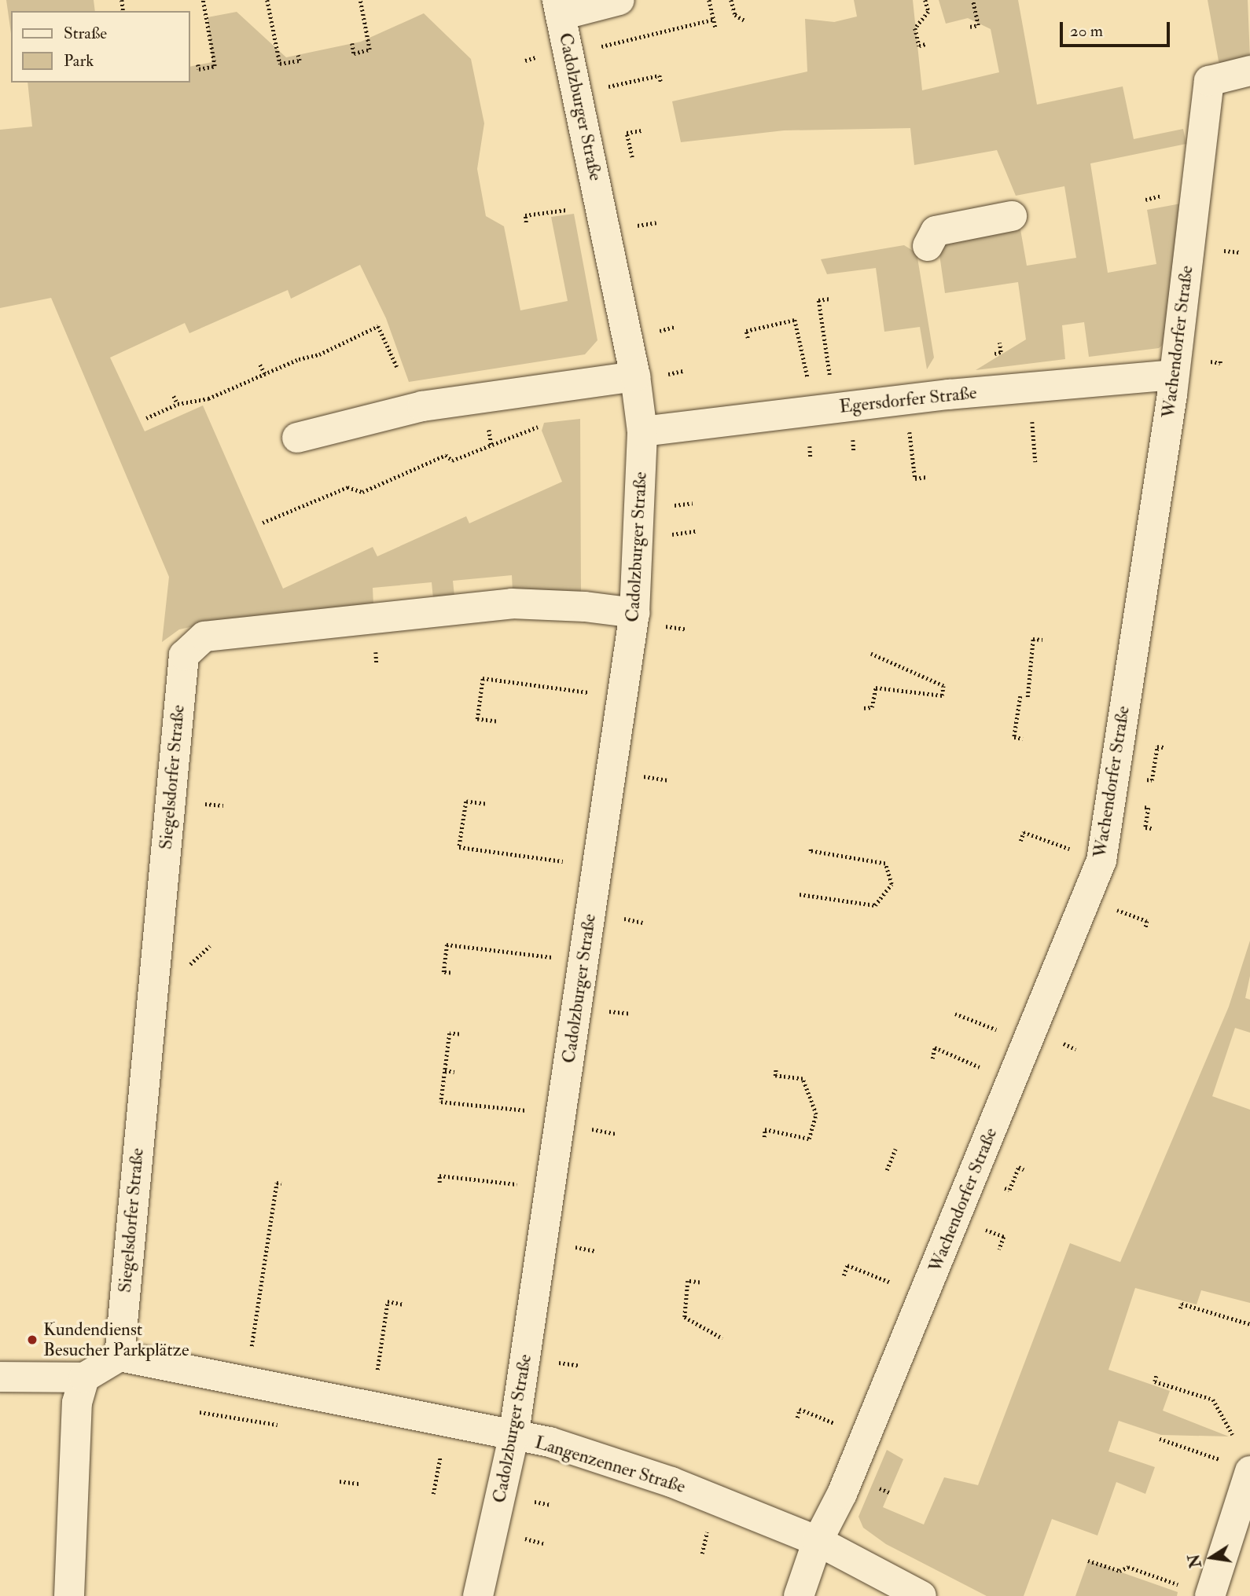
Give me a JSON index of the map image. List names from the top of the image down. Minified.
{"streets":{"street":["Cadolzburger Straße","Wachendorfer Straße","Egersdorfer Straße","Siegelsdorfer Straße","Langenzenner Straße"]},"crossings":[["Cadolzburger Straße","Egersdorfer Straße"],["Cadolzburger Straße","Siegelsdorfer Straße"],["Cadolzburger Straße","Langenzenner Straße"],["Wachendorfer Straße","Egersdorfer Straße"],["Wachendorfer Straße","Langenzenner Straße"],["Siegelsdorfer Straße","Langenzenner Straße"]],"places":["Kundendienst Besucher Parkplätze"],"legend":["Straße","Park"],"scale_bar":"20 m","north":"left"}
